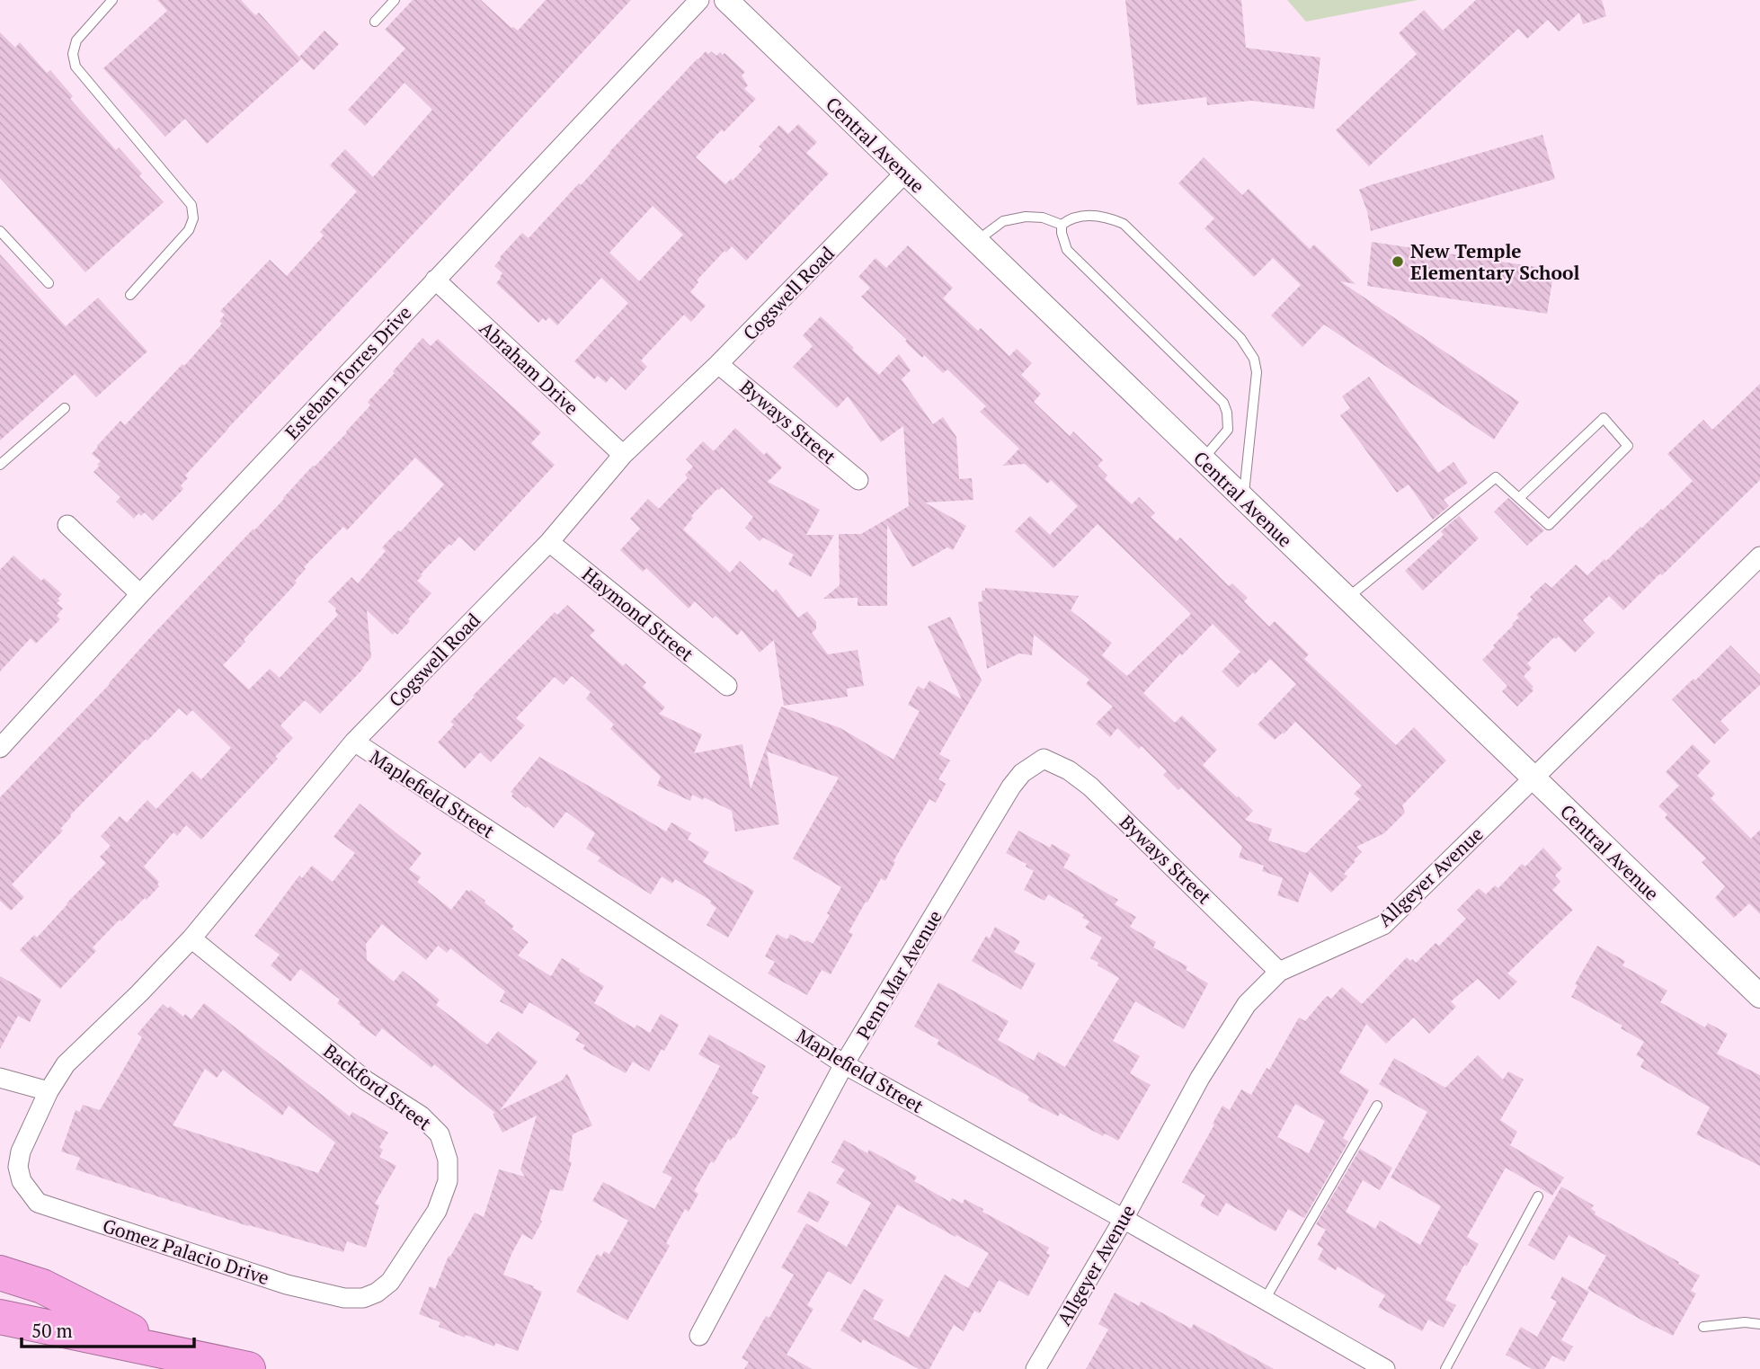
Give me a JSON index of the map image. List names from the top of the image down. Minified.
{"streets":{"street":["Central Avenue","Cogswell Road","Abraham Drive","Esteban Torres Drive","Byways Street","Haymond Street","Maplefield Street","Allgeyer Avenue","Penn Mar Avenue","Backford Street","Gomez Palacio Drive"]},"crossings":[["Central Avenue","Cogswell Road"],["Central Avenue","Allgeyer Avenue"],["Cogswell Road","Abraham Drive"],["Cogswell Road","Byways Street"],["Cogswell Road","Haymond Street"],["Cogswell Road","Maplefield Street"],["Cogswell Road","Backford Street"],["Cogswell Road","Gomez Palacio Drive"],["Abraham Drive","Esteban Torres Drive"],["Byways Street","Allgeyer Avenue"],["Byways Street","Penn Mar Avenue"],["Maplefield Street","Allgeyer Avenue"],["Maplefield Street","Penn Mar Avenue"],["Backford Street","Gomez Palacio Drive"]],"places":["New Temple Elementary School"],"scale_bar":"50 m"}
